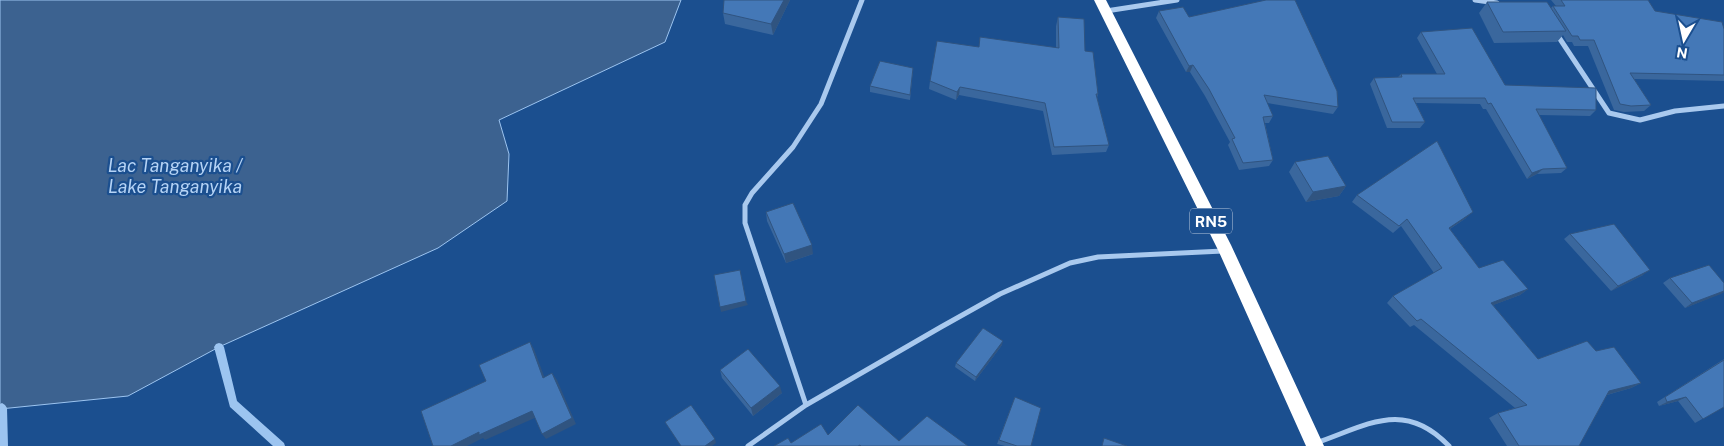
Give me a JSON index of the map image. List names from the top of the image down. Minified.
{"streets":{"highway":["RN5"]},"water":["Lac Tanganyika / Lake Tanganyika"],"north":"bottom"}
